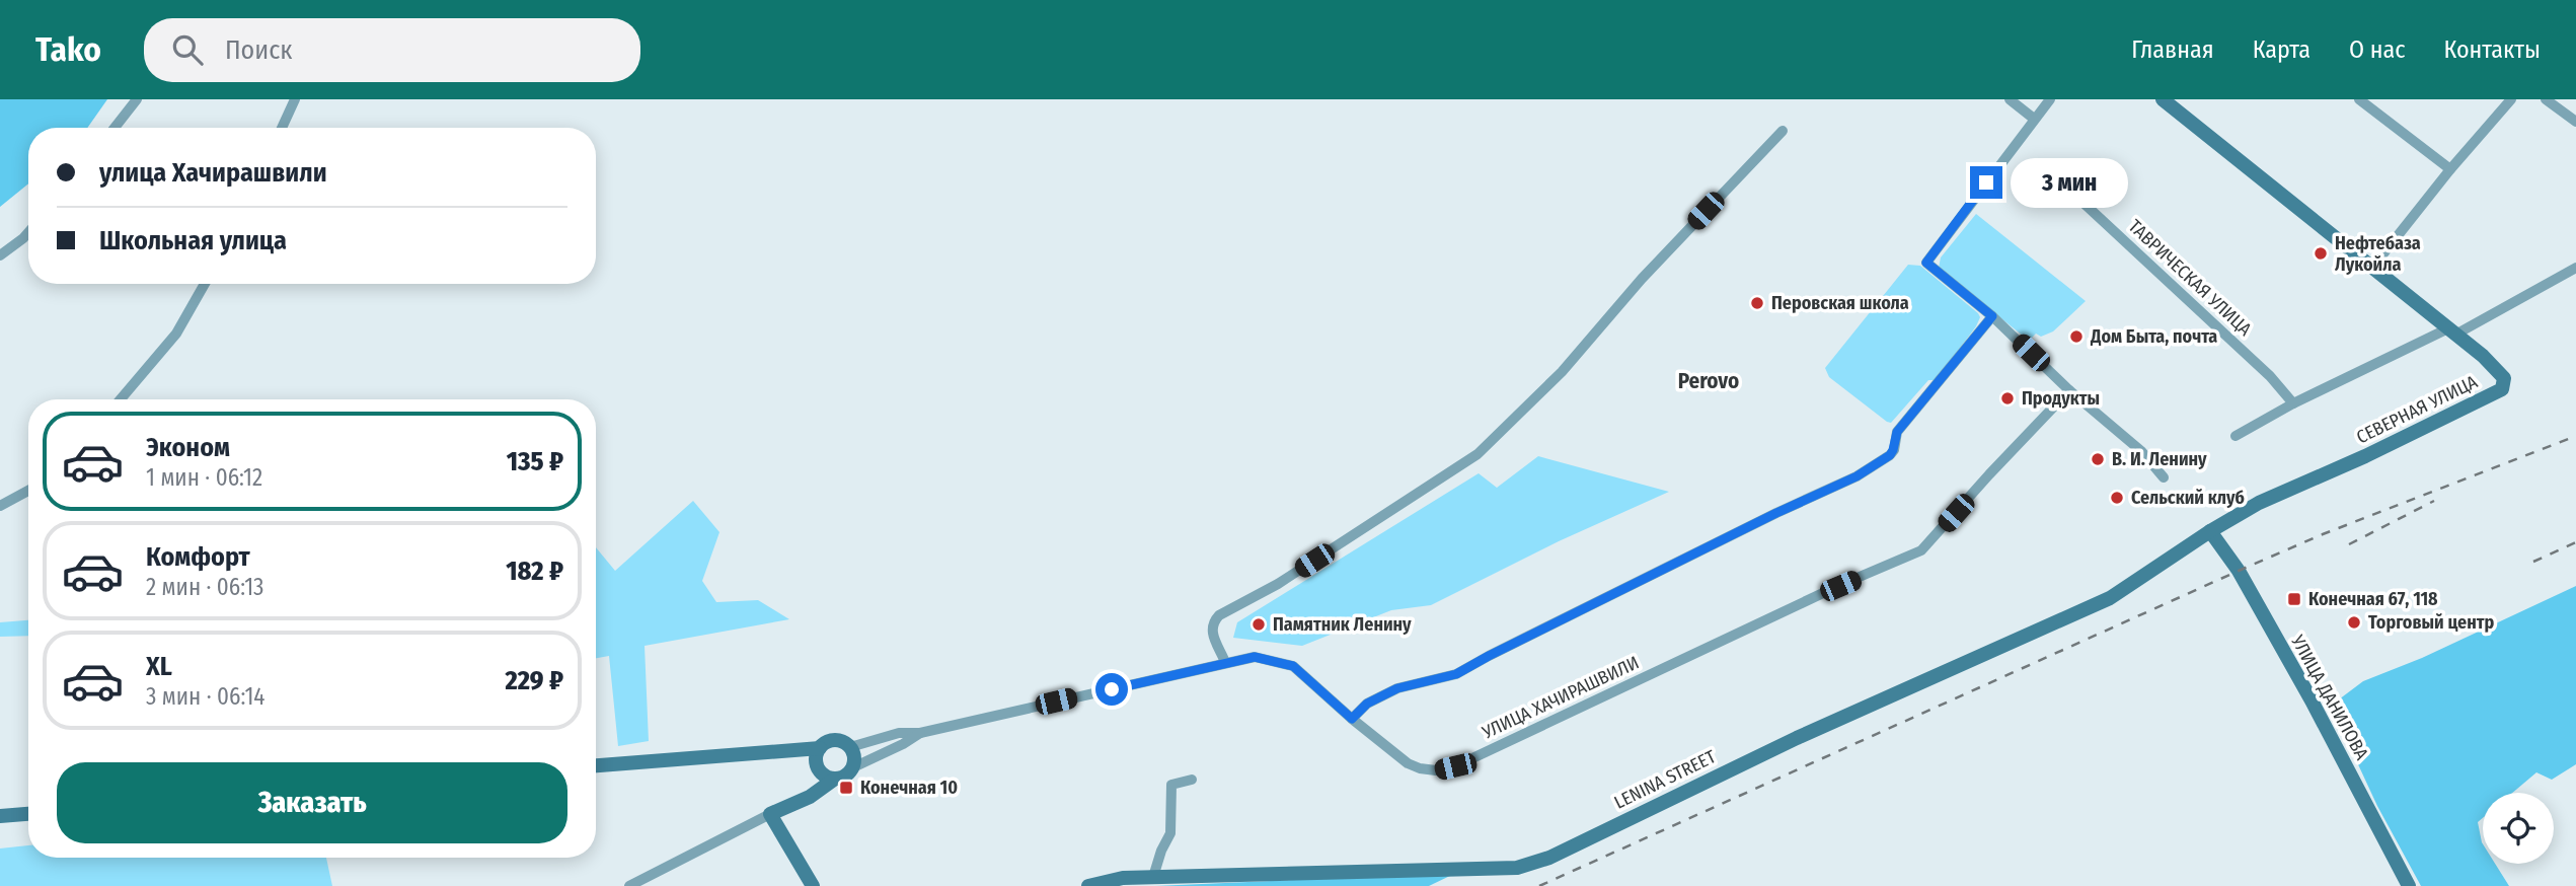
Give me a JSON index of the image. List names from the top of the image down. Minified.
{"streets":{"street":["ТАВРИЧЕСКАЯ УЛИЦА","СЕВЕРНАЯ УЛИЦА","УЛИЦА ХАЧИРАШВИЛИ","УЛИЦА ДАНИЛОВА","LENINA STREET"]},"crossings":[["СЕВЕРНАЯ УЛИЦА","УЛИЦА ДАНИЛОВА"],["СЕВЕРНАЯ УЛИЦА","LENINA STREET"],["УЛИЦА ДАНИЛОВА","LENINA STREET"]],"districts":["Perovo"],"places":{"other":["Нефтебаза Лукойла","Перовская школа","Дом Быта, почта","Продукты","В. И. Ленину","Сельский клуб","Торговый центр","Памятник Ленину"],"transit":["Конечная 67, 118","Конечная 10"]},"page":{"header":"Tako","search":"Поиск","nav":["Главная","Карта","О нас","Контакты"],"banner":["улица Хачирашвили","Школьная улица"],"bubble":"3 мин","list":[{"name":"Эконом","note":"1 мин · 06:12","value":"135 ₽"},{"name":"Комфорт","note":"2 мин · 06:13","value":"182 ₽"},{"name":"XL","note":"3 мин · 06:14","value":"229 ₽"}],"buttons":"Заказать"}}
